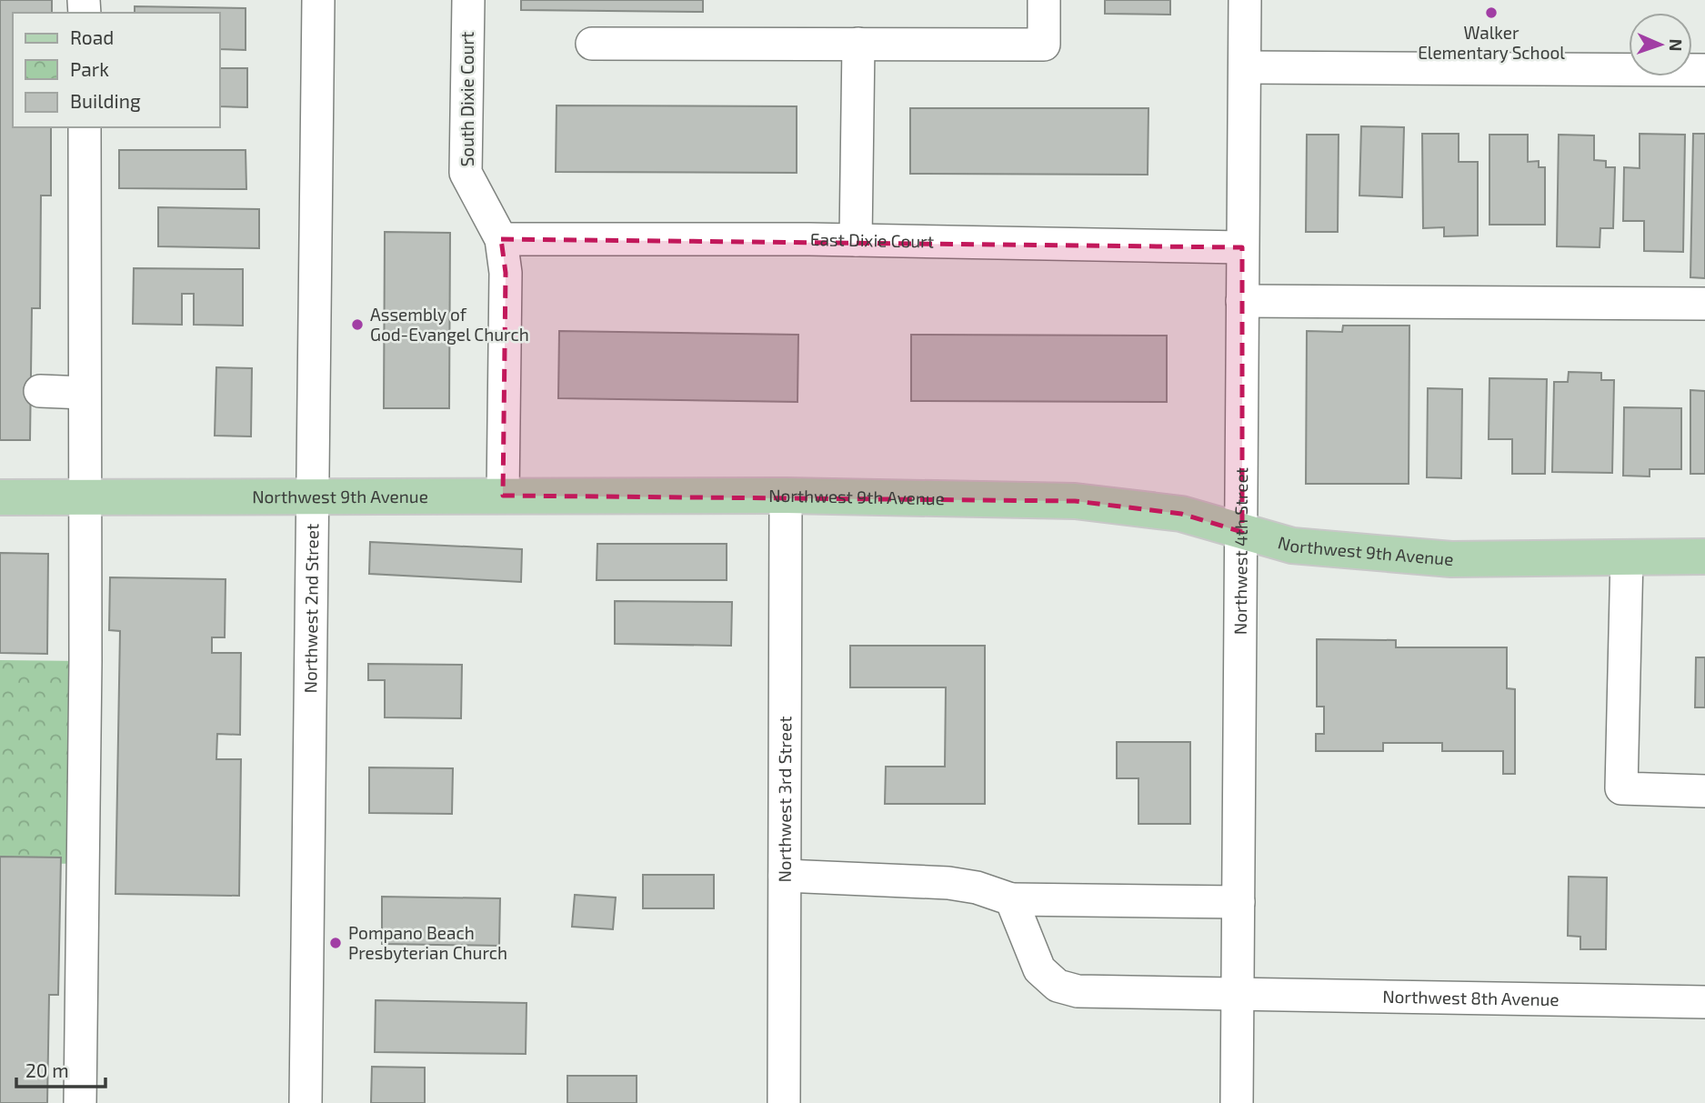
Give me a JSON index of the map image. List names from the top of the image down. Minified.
{"streets":{"main road":["Northwest 9th Avenue"],"street":["South Dixie Court","East Dixie Court","Northwest 4th Street","Northwest 2nd Street","Northwest 3rd Street","Northwest 8th Avenue"]},"crossings":[["South Dixie Court","East Dixie Court"],["South Dixie Court","Northwest 9th Avenue"],["East Dixie Court","Northwest 4th Street"],["Northwest 9th Avenue","Northwest 4th Street"],["Northwest 9th Avenue","Northwest 2nd Street"],["Northwest 9th Avenue","Northwest 3rd Street"],["Northwest 4th Street","Northwest 8th Avenue"]],"places":["Walker Elementary School","Assembly of God-Evangel Church","Pompano Beach Presbyterian Church"],"legend":["Road","Park","Building"],"scale_bar":"20 m","north":"right"}
